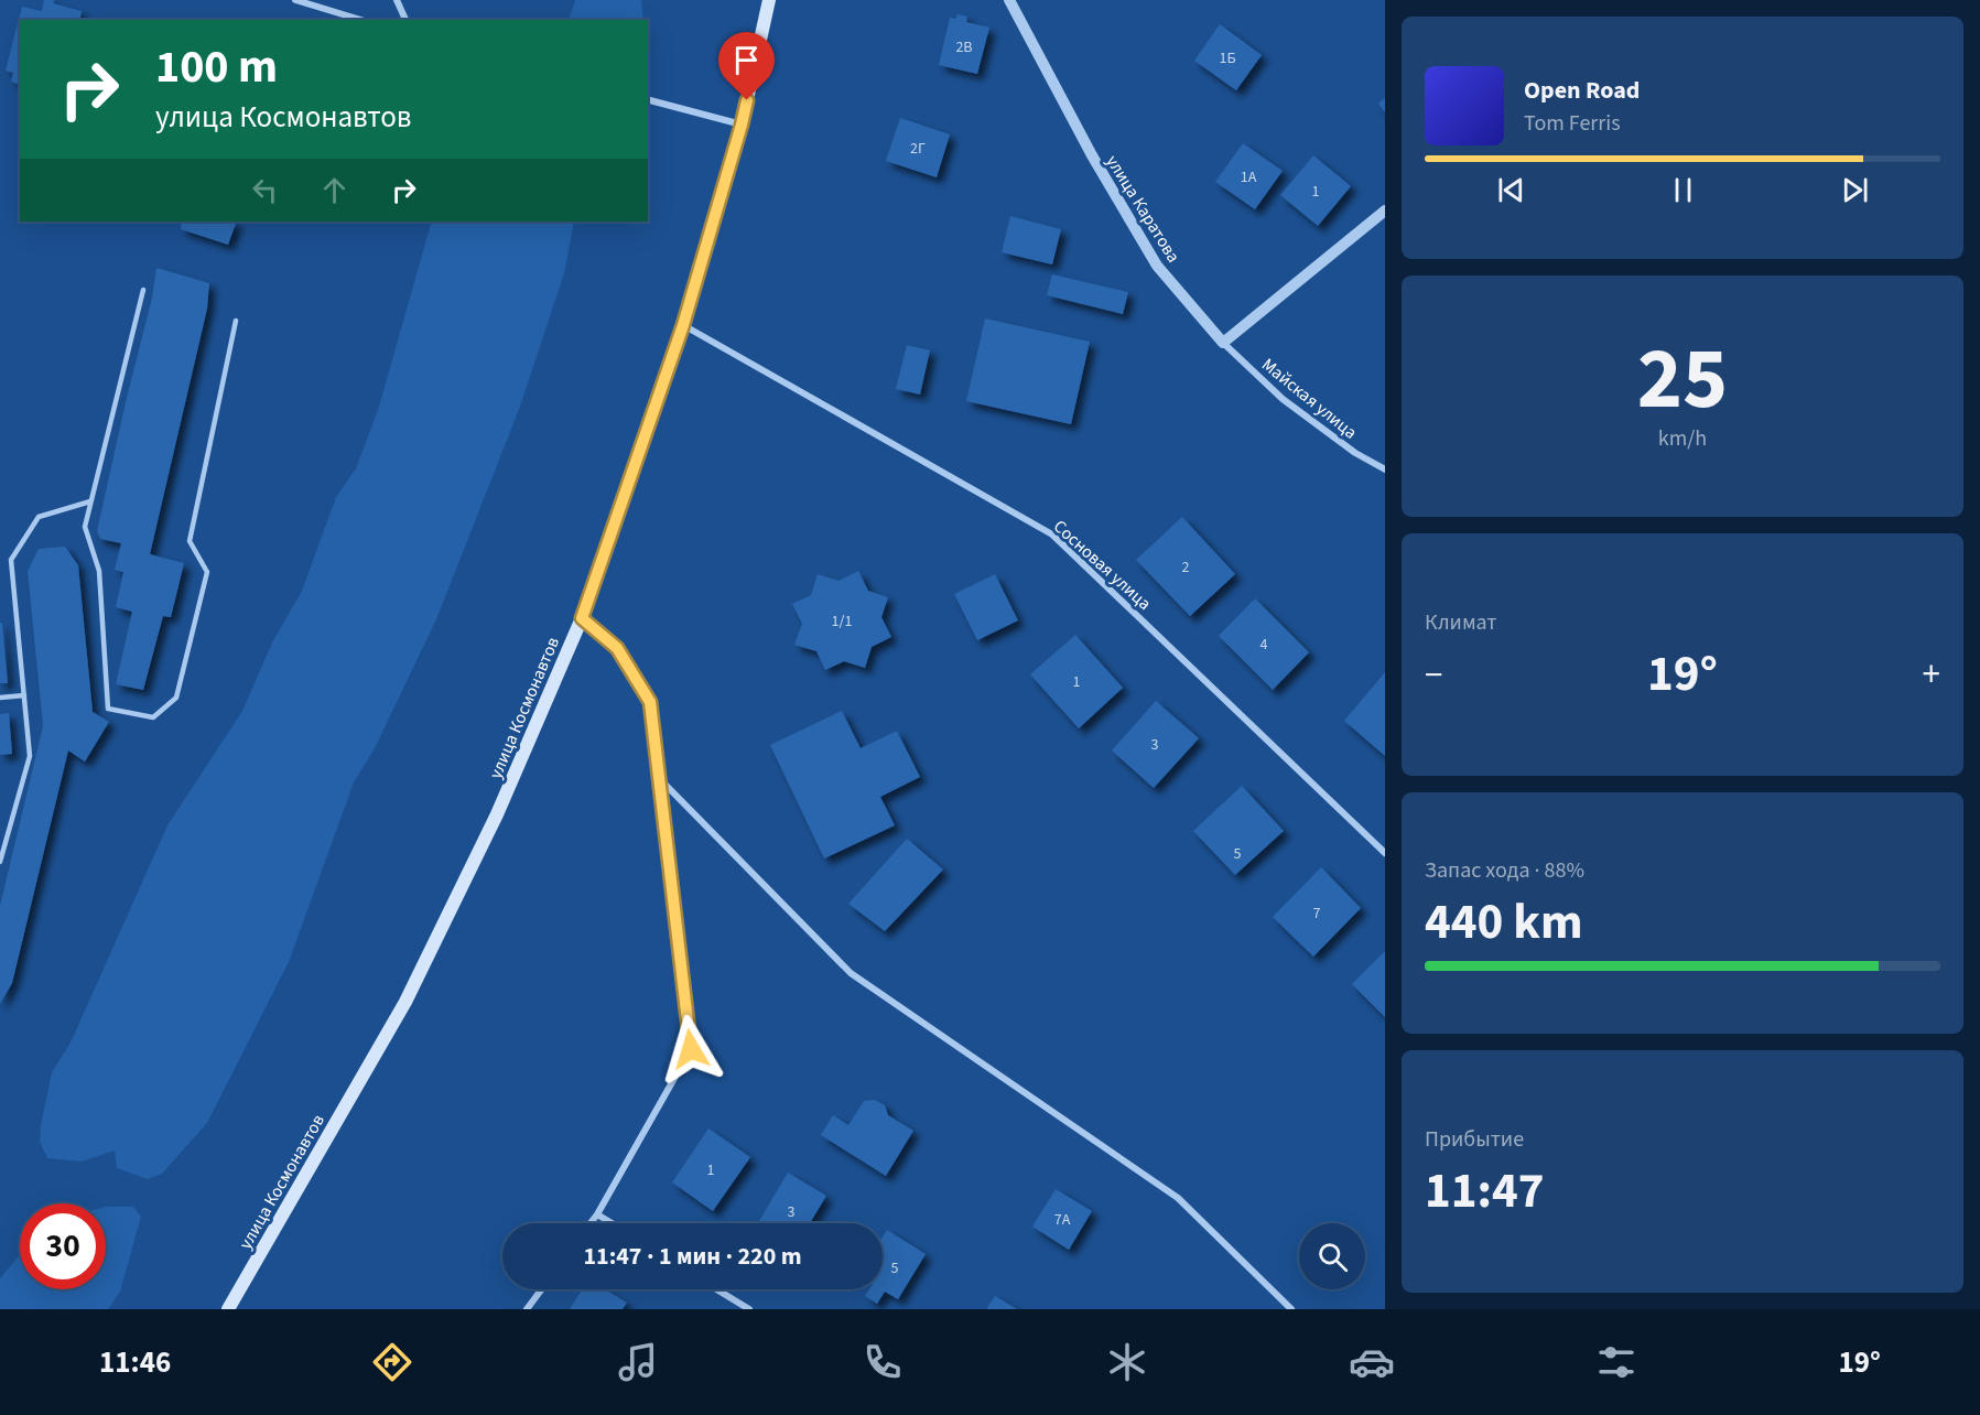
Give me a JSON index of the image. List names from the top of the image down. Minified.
{"streets":{"main road":["улица Космонавтов"],"street":["улица Каратова","Майская улица","Сосновая улица"]},"crossings":[["улица Каратова","Майская улица"],["Сосновая улица","улица Космонавтов"]],"house_numbers":["2В","1Б","2Г","1А","1","2","1/1","4","1","3","5","7","1","3","7А","5"],"page":{"turn":["100 m","улица Космонавтов"],"song":["Open Road","Tom Ferris"],"tile":[["25","km/h"],"Климат",["Запас хода · 88%","440 km"],["Прибытие","11:47"]],"heat":["−","19°","+"],"limit":"30","trip":"11:47 · 1 мин · 220 m","tabs":["11:46","19°"]}}
